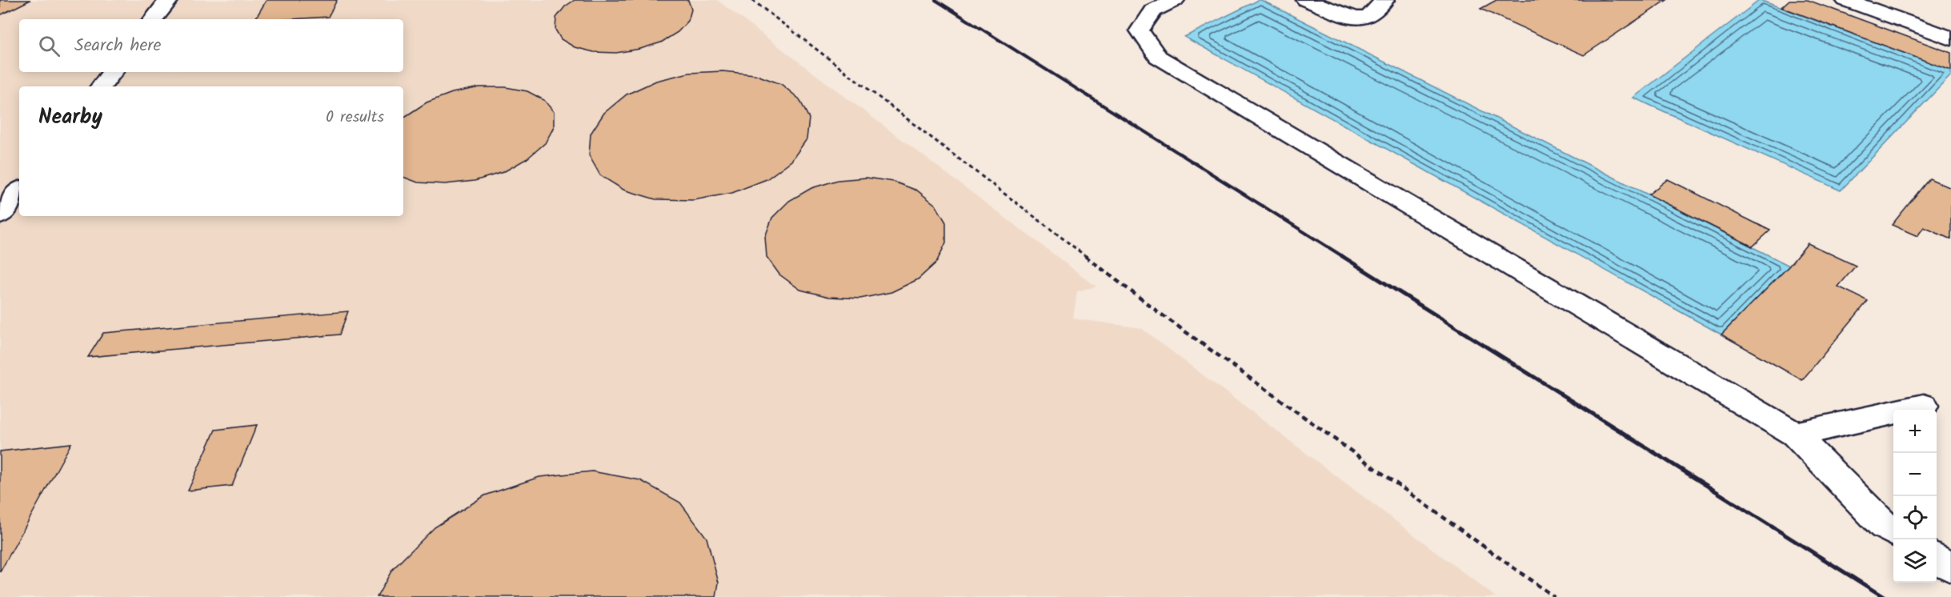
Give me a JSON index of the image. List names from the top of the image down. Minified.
{"page":{"search":"Search here","heading":["Nearby","0 results"],"map_buttons":["+","−"]}}
